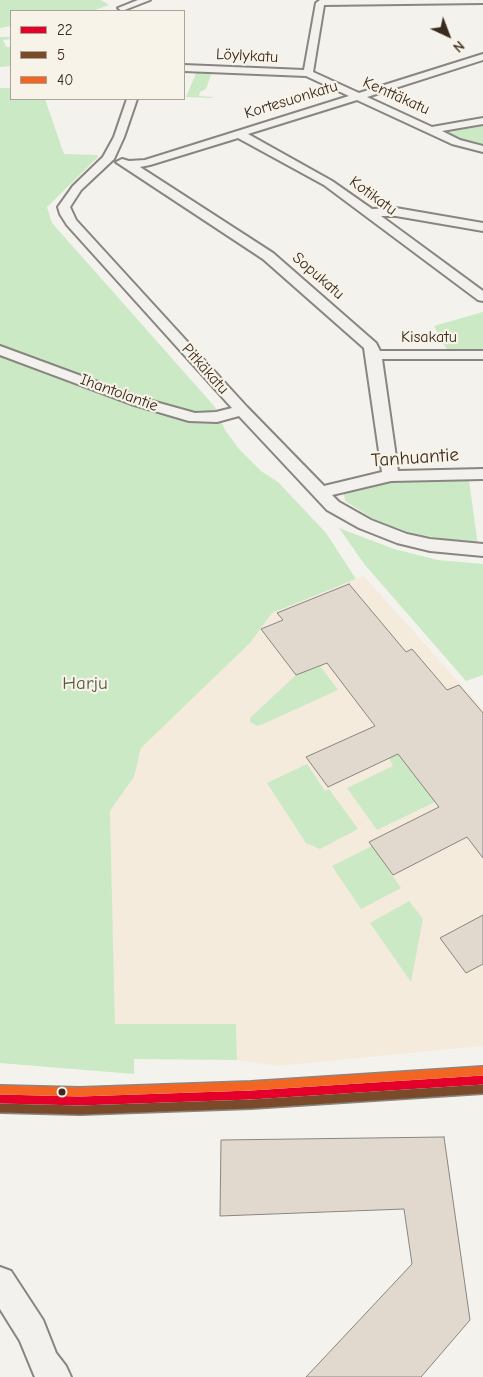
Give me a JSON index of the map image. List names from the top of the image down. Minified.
{"streets":{"street":["Löylykatu","Kenttäkatu","Kortesuonkatu","Kotikatu","Sopukatu","Kisakatu","Pitkäkatu","Ihantolantie","Tanhuantie"]},"crossings":[["Löylykatu","Kenttäkatu"],["Kenttäkatu","Kortesuonkatu"],["Kortesuonkatu","Kotikatu"],["Kortesuonkatu","Sopukatu"],["Kortesuonkatu","Pitkäkatu"],["Sopukatu","Kisakatu"],["Pitkäkatu","Ihantolantie"],["Pitkäkatu","Tanhuantie"]],"parks":["Harju"],"lines":["transit line 40","transit line 22","transit line 5"],"legend":["22","5","40"],"north":"bottom right"}
